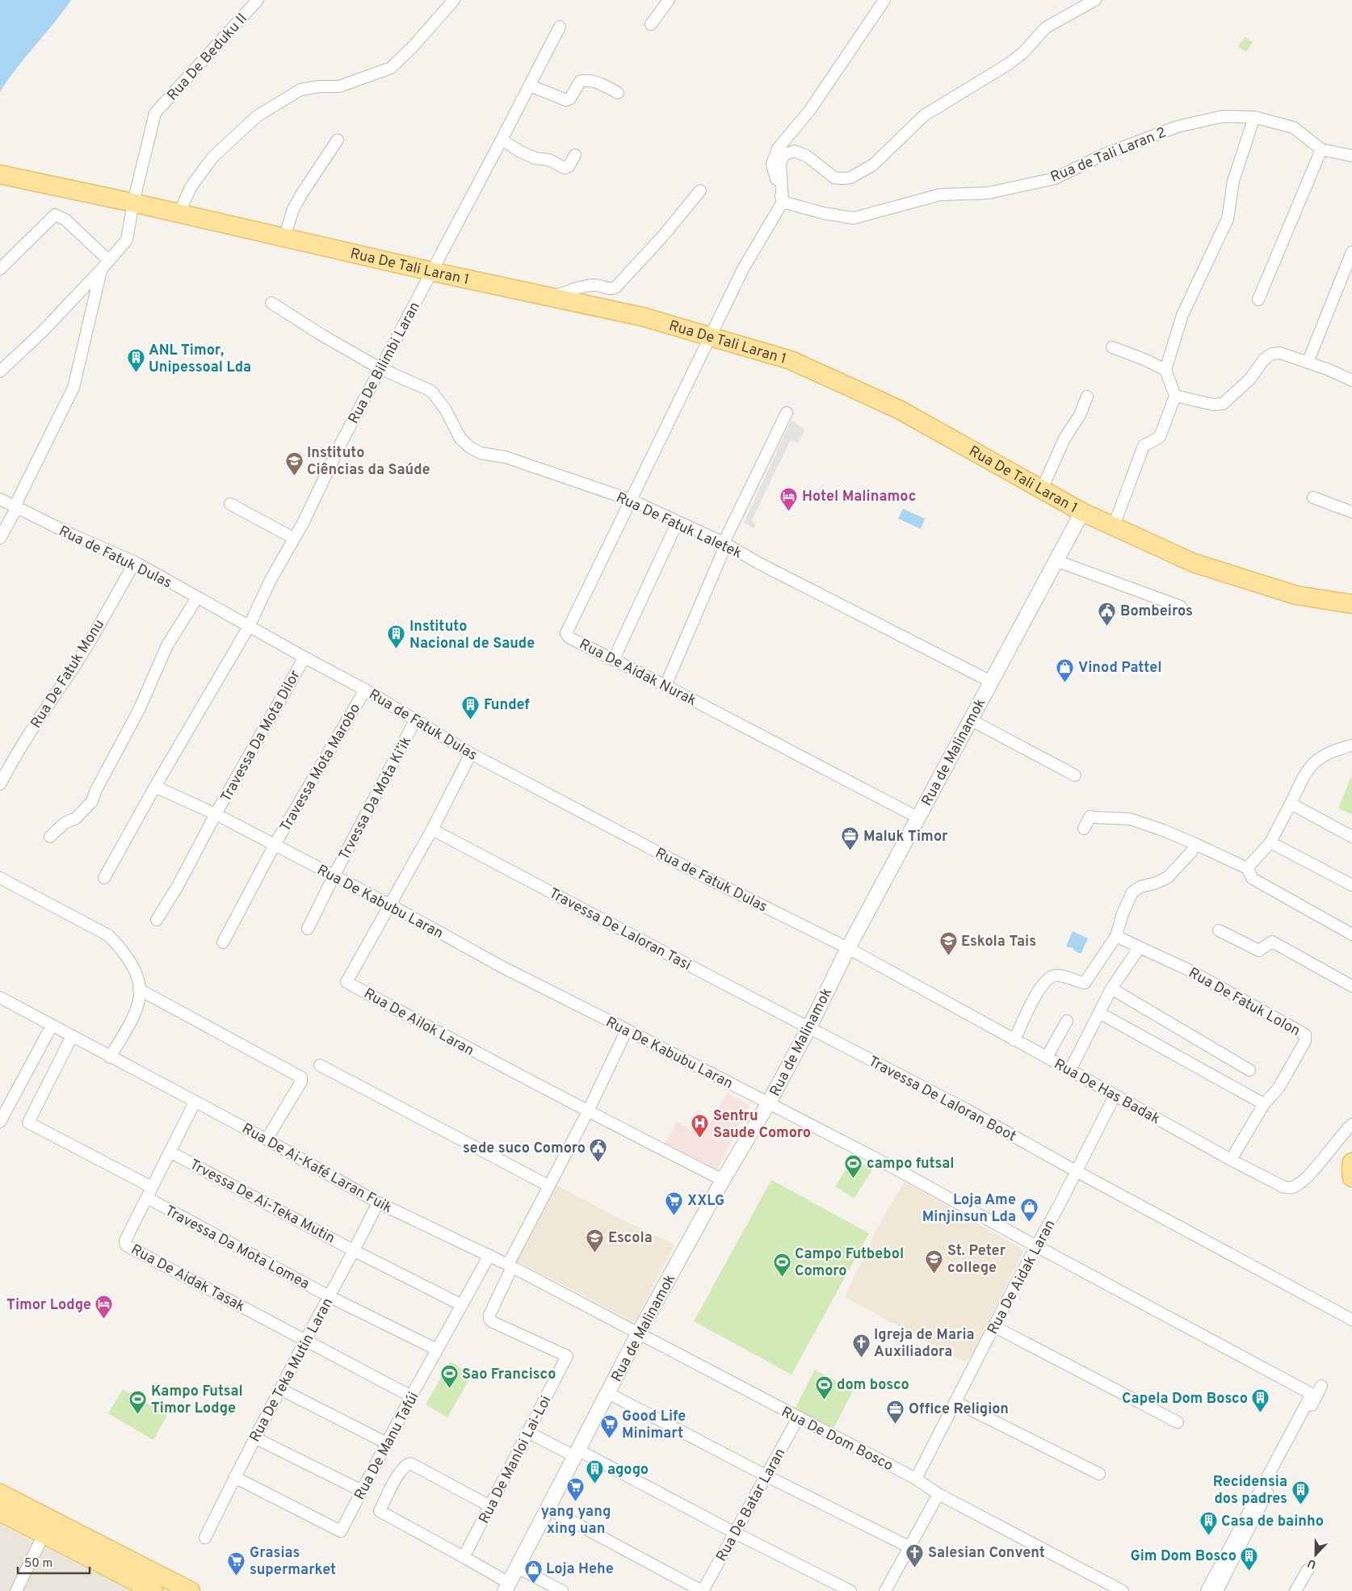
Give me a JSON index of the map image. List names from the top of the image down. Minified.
{"streets":{"main road":["Rua De Tali Laran 1"],"street":["Rua De Beduku II","Rua de Tali Laran 2","Rua De Bilimbi Laran","Rua De Fatuk Laletek","Rua de Fatuk Dulas","Rua De Aidak Nurak","Rua De Fatuk Monu","Travessa Da Mota Dilor","Rua de Malinamok","Travessa Mota Marobo","Trvessa Da Mota Ki’ik","Rua De Kabubu Laran","Travessa De Laloran Tasi","Rua De Fatuk Lolon","Rua De Ailok Laran","Rua De Has Badak","Travessa De Laloran Boot","Rua De Ai-Kafé Laran Fuik","Trvessa De Ai-Teka Mutin","Travessa Da Mota Lomea","Rua De Aidak Laran","Rua De Aidak Tasak","Rua De Teka Mutin Laran","Rua De Dom Bosco","Rua De Manu Tafúi","Rua De Manloi Lai-Loi","Rua De Batar Laran"]},"crossings":[["Rua De Beduku II","Rua De Tali Laran 1"],["Rua de Tali Laran 2","Rua De Aidak Nurak"],["Rua De Tali Laran 1","Rua De Bilimbi Laran"],["Rua De Tali Laran 1","Rua De Aidak Nurak"],["Rua De Tali Laran 1","Rua de Malinamok"],["Rua De Bilimbi Laran","Rua De Fatuk Laletek"],["Rua De Bilimbi Laran","Rua de Fatuk Dulas"],["Rua De Fatuk Laletek","Rua De Aidak Nurak"],["Rua De Fatuk Laletek","Rua de Malinamok"],["Rua de Fatuk Dulas","Rua De Fatuk Monu"],["Rua de Fatuk Dulas","Travessa Da Mota Dilor"],["Rua de Fatuk Dulas","Rua de Malinamok"],["Rua de Fatuk Dulas","Travessa Mota Marobo"],["Rua de Fatuk Dulas","Trvessa Da Mota Ki’ik"],["Rua de Fatuk Dulas","Rua De Ailok Laran"],["Rua de Fatuk Dulas","Rua De Has Badak"],["Rua De Aidak Nurak","Rua de Malinamok"],["Travessa Da Mota Dilor","Rua De Kabubu Laran"],["Rua de Malinamok","Rua De Kabubu Laran"],["Rua de Malinamok","Travessa De Laloran Tasi"],["Rua de Malinamok","Rua De Ailok Laran"],["Rua de Malinamok","Rua De Has Badak"],["Rua de Malinamok","Travessa De Laloran Boot"],["Rua de Malinamok","Rua De Ai-Kafé Laran Fuik"],["Rua de Malinamok","Rua De Dom Bosco"],["Travessa Mota Marobo","Rua De Kabubu Laran"],["Trvessa Da Mota Ki’ik","Rua De Kabubu Laran"],["Rua De Kabubu Laran","Rua De Ailok Laran"],["Rua De Kabubu Laran","Rua De Aidak Laran"],["Travessa De Laloran Tasi","Rua De Ailok Laran"],["Travessa De Laloran Tasi","Travessa De Laloran Boot"],["Rua De Fatuk Lolon","Rua De Has Badak"],["Rua De Has Badak","Rua De Aidak Laran"],["Travessa De Laloran Boot","Rua De Aidak Laran"],["Rua De Ai-Kafé Laran Fuik","Rua De Aidak Tasak"],["Rua De Ai-Kafé Laran Fuik","Rua De Teka Mutin Laran"],["Rua De Ai-Kafé Laran Fuik","Rua De Dom Bosco"],["Rua De Ai-Kafé Laran Fuik","Rua De Manu Tafúi"],["Rua De Ai-Kafé Laran Fuik","Rua De Manloi Lai-Loi"],["Trvessa De Ai-Teka Mutin","Rua De Aidak Tasak"],["Trvessa De Ai-Teka Mutin","Rua De Teka Mutin Laran"],["Trvessa De Ai-Teka Mutin","Rua De Manu Tafúi"],["Travessa Da Mota Lomea","Rua De Aidak Tasak"],["Travessa Da Mota Lomea","Rua De Teka Mutin Laran"],["Travessa Da Mota Lomea","Rua De Manu Tafúi"],["Rua De Aidak Laran","Rua De Dom Bosco"],["Rua De Aidak Tasak","Rua De Teka Mutin Laran"],["Rua De Teka Mutin Laran","Rua De Manu Tafúi"],["Rua De Dom Bosco","Rua De Batar Laran"]],"places":{"building":["ANL Timor, Unipessoal Lda","Instituto Nacional de Saude","Fundef","Capela Dom Bosco","agogo","Recidensia dos padres","Casa de bainho","Gim Dom Bosco"],"school or university":["Instituto Ciências da Saúde","Eskola Tais","Escola","St. Peter college"],"hotel":["Hotel Malinamoc","Timor Lodge"],"public building":["Bombeiros","sede suco Comoro"],"shop":["Vinod Pattel","Loja Ame Minjinsun Lda","Loja Hehe"],"office":["Maluk Timor","Office Religion"],"hospital":["Sentru Saude Comoro"],"sports":["campo futsal","Campo Futbebol Comoro","Sao Francisco","dom bosco","Kampo Futsal Timor Lodge"],"supermarket":["XXLG","Good Life Minimart","yang yang xing uan","Grasias supermarket"],"church":["Igreja de Maria Auxiliadora","Salesian Convent"]},"scale_bar":"50 m","north":"bottom"}
